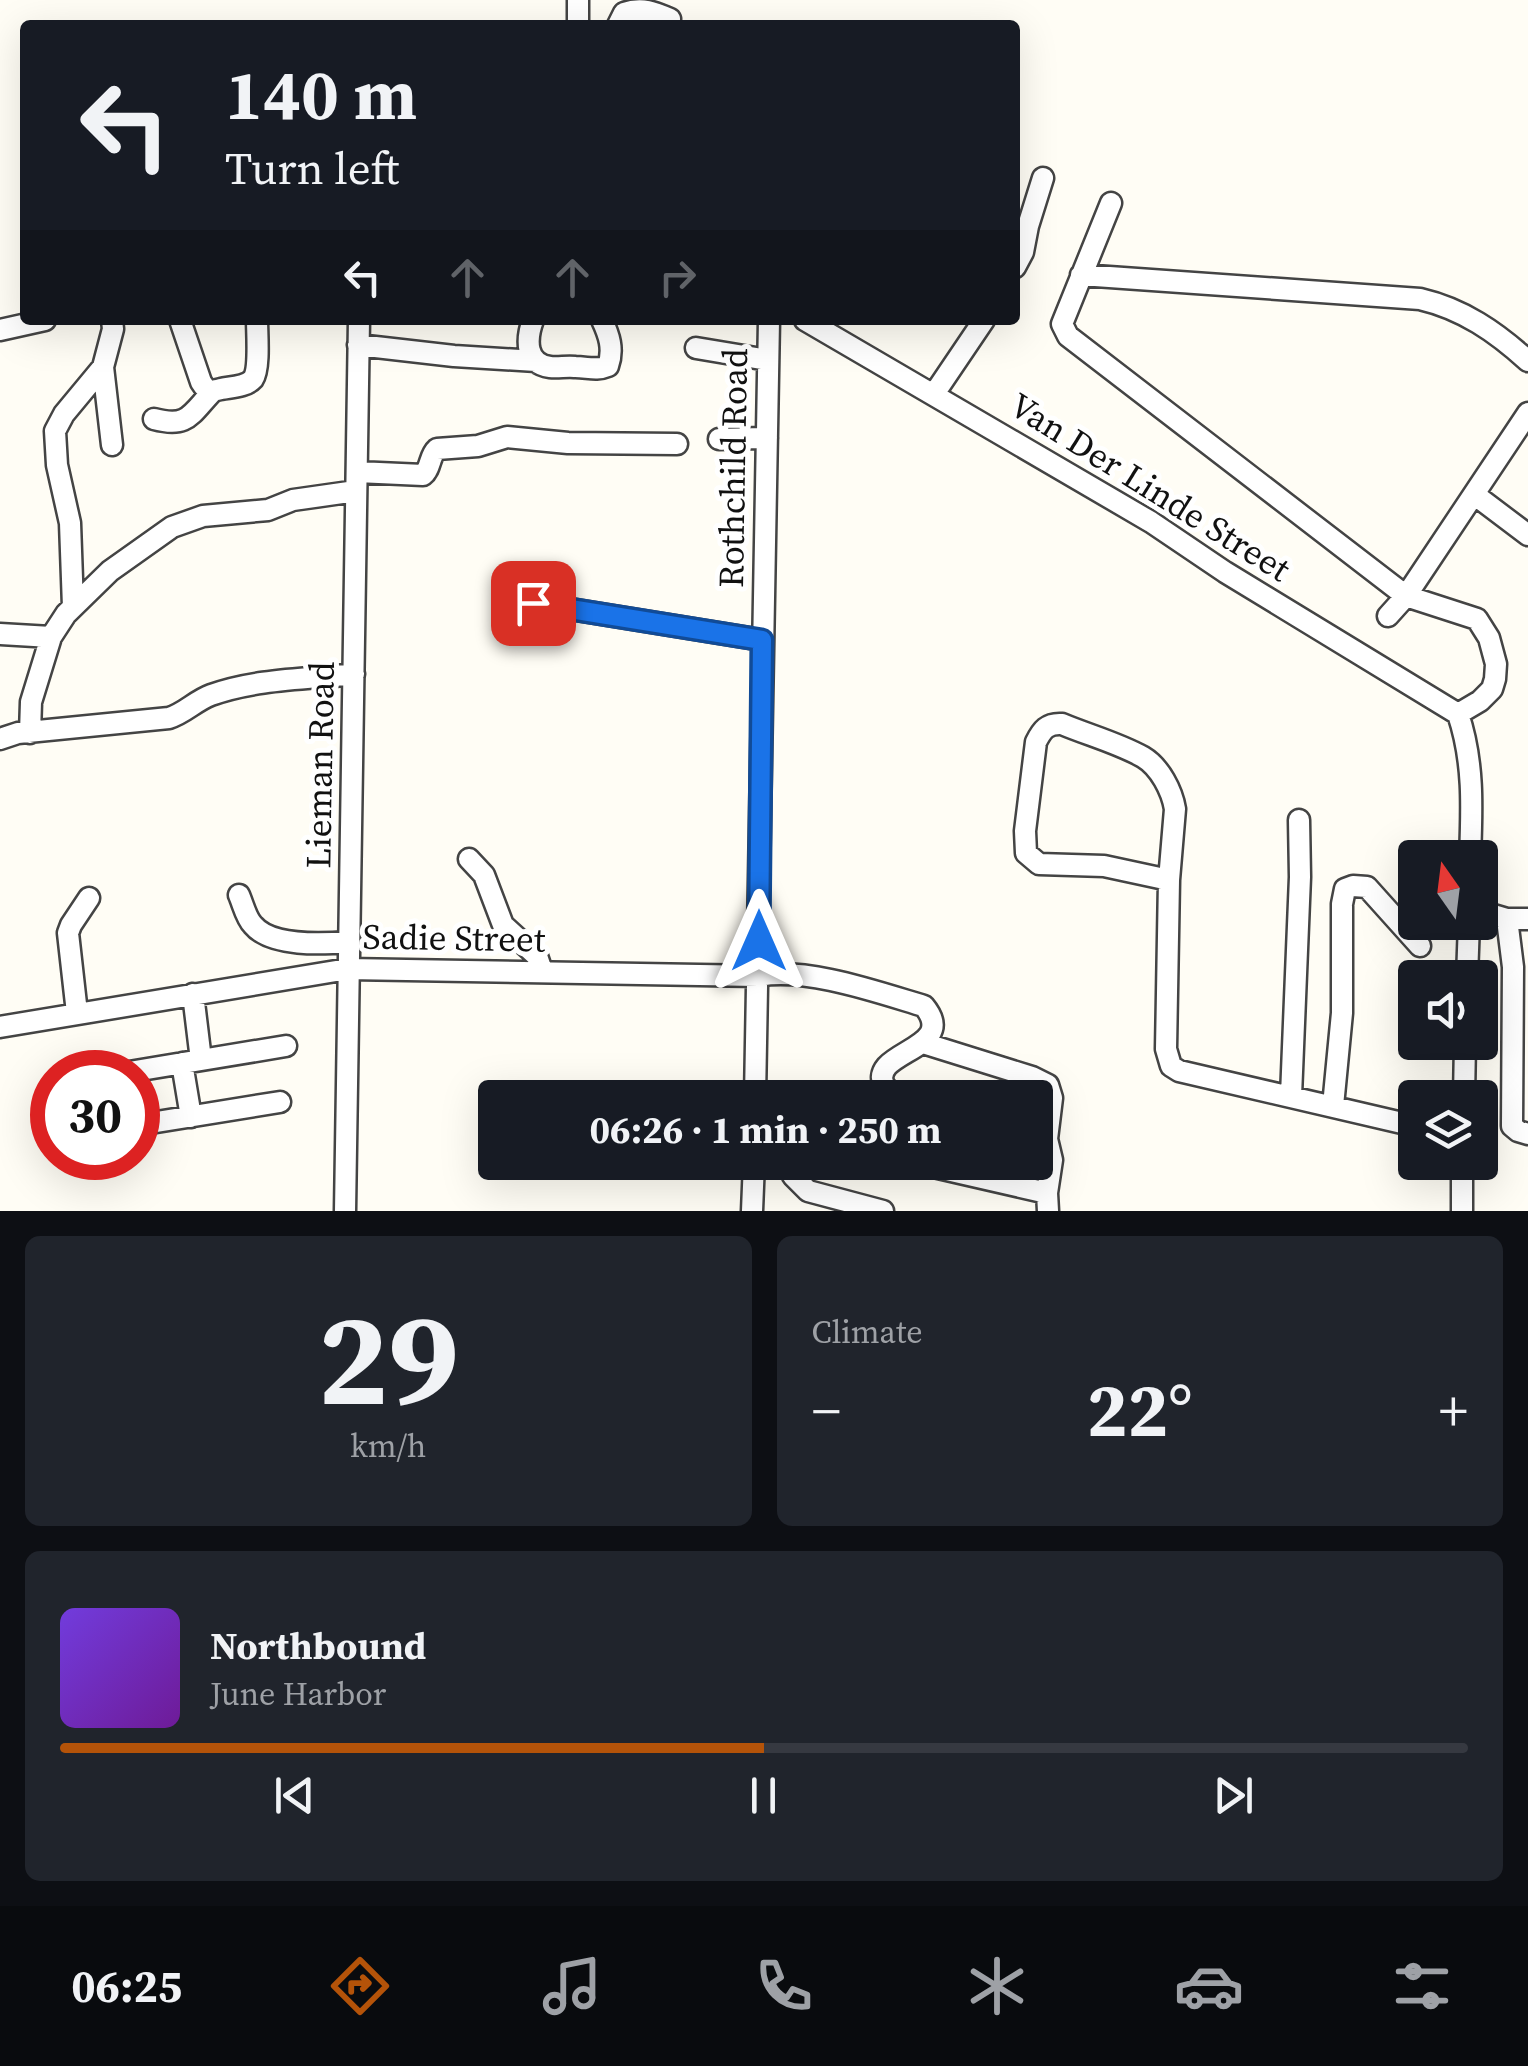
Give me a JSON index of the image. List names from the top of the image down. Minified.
{"streets":{"street":["Rothchild Road","Van Der Linde Street","Lieman Road","Sadie Street"]},"crossings":[["Rothchild Road","Sadie Street"],["Lieman Road","Sadie Street"]],"north":"top","page":{"turn":["140 m","Turn left"],"limit":"30","trip":"06:26 · 1 min · 250 m","tile":[["29","km/h"],"Climate"],"heat":["−","22°","+"],"song":["Northbound","June Harbor"],"tabs":"06:25"}}
